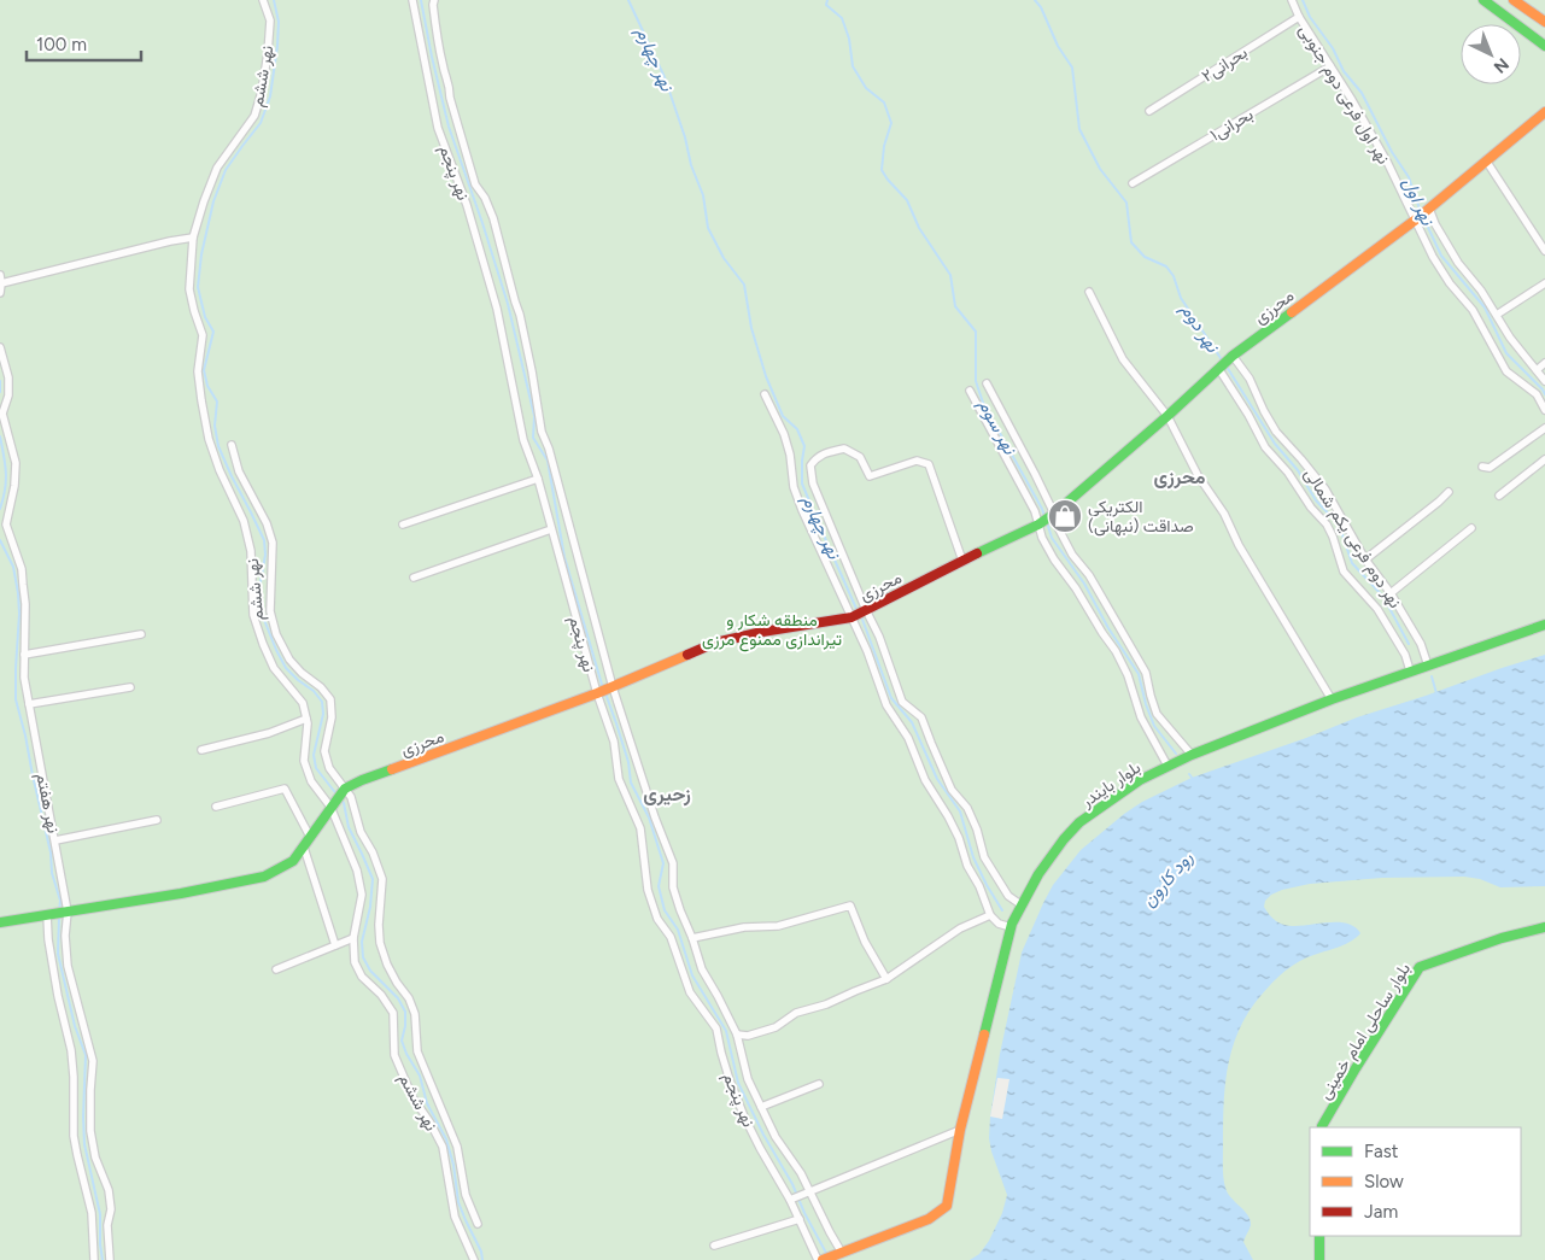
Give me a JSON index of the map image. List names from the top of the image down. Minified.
{"streets":{"street":["بحرانی۲","نهر ششم","نهر اول فرعی دوم جنوبی","بحرانی۱","نهر پنجم","محرزی","نهر دوم فرعی یکم شمالی","بلوار بایندر","نهر هفتم","بلوار ساحلی امام خمینی"]},"crossings":[["بحرانی۲","نهر اول فرعی دوم جنوبی"],["نهر ششم","محرزی"],["نهر اول فرعی دوم جنوبی","بحرانی۱"],["نهر اول فرعی دوم جنوبی","محرزی"],["نهر پنجم","محرزی"],["نهر پنجم","بلوار بایندر"],["محرزی","نهر دوم فرعی یکم شمالی"],["محرزی","نهر هفتم"],["نهر دوم فرعی یکم شمالی","بلوار بایندر"]],"districts":["محرزی","زحیری"],"water":["نهر چهارم","نهر اول","نهر دوم","نهر سوم","رود کارون"],"parks":["منطقه شکار و تیراندازی ممنوع مرزی"],"places":{"shop":["الکتریکی صداقت (نبهانی)"]},"legend":["Fast","Slow","Jam"],"scale_bar":"100 m","north":"bottom right"}
